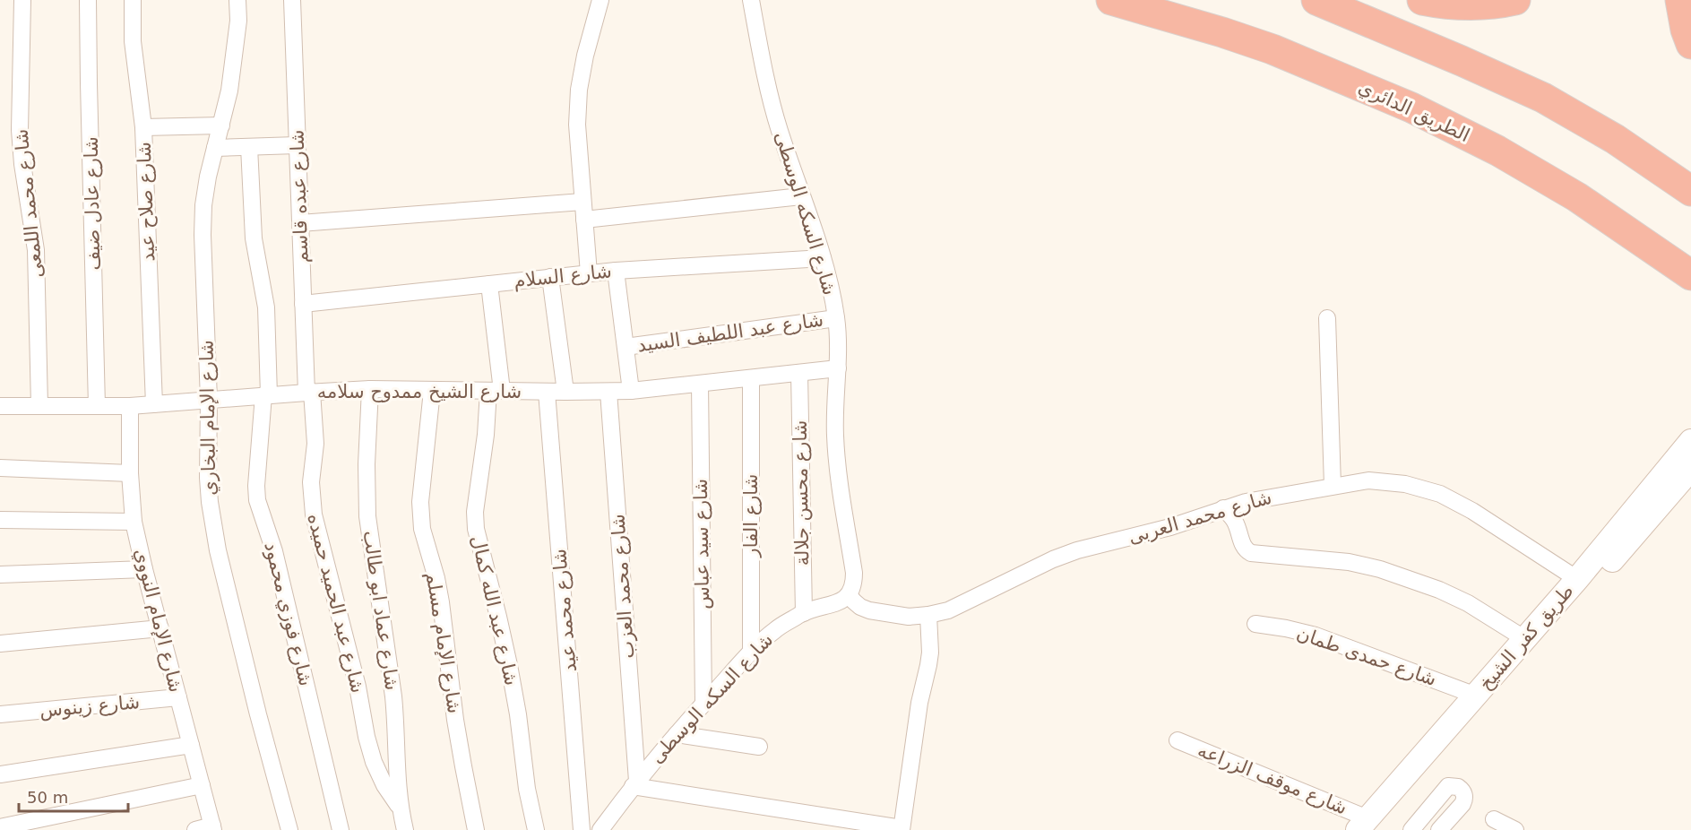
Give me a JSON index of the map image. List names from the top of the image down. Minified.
{"streets":{"highway":["الطريق الدائري"],"street":["شارع عبده قاسم","شارع صلاح عيد","شارع محمد اللمعى","شارع عادل ضيف","شارع السكه الوسطى","شارع السلام","شارع عبد اللطيف السيد","شارع الشيخ ممدوح سلامه","شارع الإمام البخاري","شارع محسن جلالة","شارع الفار","شارع محمد العربى","شارع سيد عباس","شارع محمد العزب","شارع عبد الحميد حميده","شارع عماد ابو طالب","شارع عبد الله كمال","شارع محمد عيد","شارع فوزي محمود","شارع الإمام النووي","طريق كفر الشيخ","شارع الإمام مسلم","شارع حمدى طمان","شارع زينوس","شارع موقف الزراعه"]},"crossings":[["شارع عبده قاسم","شارع السلام"],["شارع عبده قاسم","شارع الشيخ ممدوح سلامه"],["شارع عبده قاسم","شارع عبد الحميد حميده"],["شارع صلاح عيد","شارع الشيخ ممدوح سلامه"],["شارع محمد اللمعى","شارع الشيخ ممدوح سلامه"],["شارع عادل ضيف","شارع الشيخ ممدوح سلامه"],["شارع السكه الوسطى","شارع السلام"],["شارع السكه الوسطى","شارع عبد اللطيف السيد"],["شارع السكه الوسطى","شارع الشيخ ممدوح سلامه"],["شارع السكه الوسطى","شارع محسن جلالة"],["شارع السكه الوسطى","شارع الفار"],["شارع السكه الوسطى","شارع محمد العربى"],["شارع السكه الوسطى","شارع سيد عباس"],["شارع السكه الوسطى","شارع محمد العزب"],["شارع السلام","شارع عبد الله كمال"],["شارع الشيخ ممدوح سلامه","شارع الإمام البخاري"],["شارع الشيخ ممدوح سلامه","شارع محسن جلالة"],["شارع الشيخ ممدوح سلامه","شارع الفار"],["شارع الشيخ ممدوح سلامه","شارع سيد عباس"],["شارع الشيخ ممدوح سلامه","شارع محمد العزب"],["شارع الشيخ ممدوح سلامه","شارع عبد الحميد حميده"],["شارع الشيخ ممدوح سلامه","شارع عماد ابو طالب"],["شارع الشيخ ممدوح سلامه","شارع عبد الله كمال"],["شارع الشيخ ممدوح سلامه","شارع محمد عيد"],["شارع الشيخ ممدوح سلامه","شارع فوزي محمود"],["شارع الشيخ ممدوح سلامه","شارع الإمام النووي"],["شارع الشيخ ممدوح سلامه","شارع الإمام مسلم"],["شارع محمد العربى","طريق كفر الشيخ"],["شارع عبد الحميد حميده","شارع عماد ابو طالب"],["شارع الإمام النووي","شارع زينوس"],["طريق كفر الشيخ","شارع حمدى طمان"],["طريق كفر الشيخ","شارع موقف الزراعه"]],"scale_bar":"50 m"}
